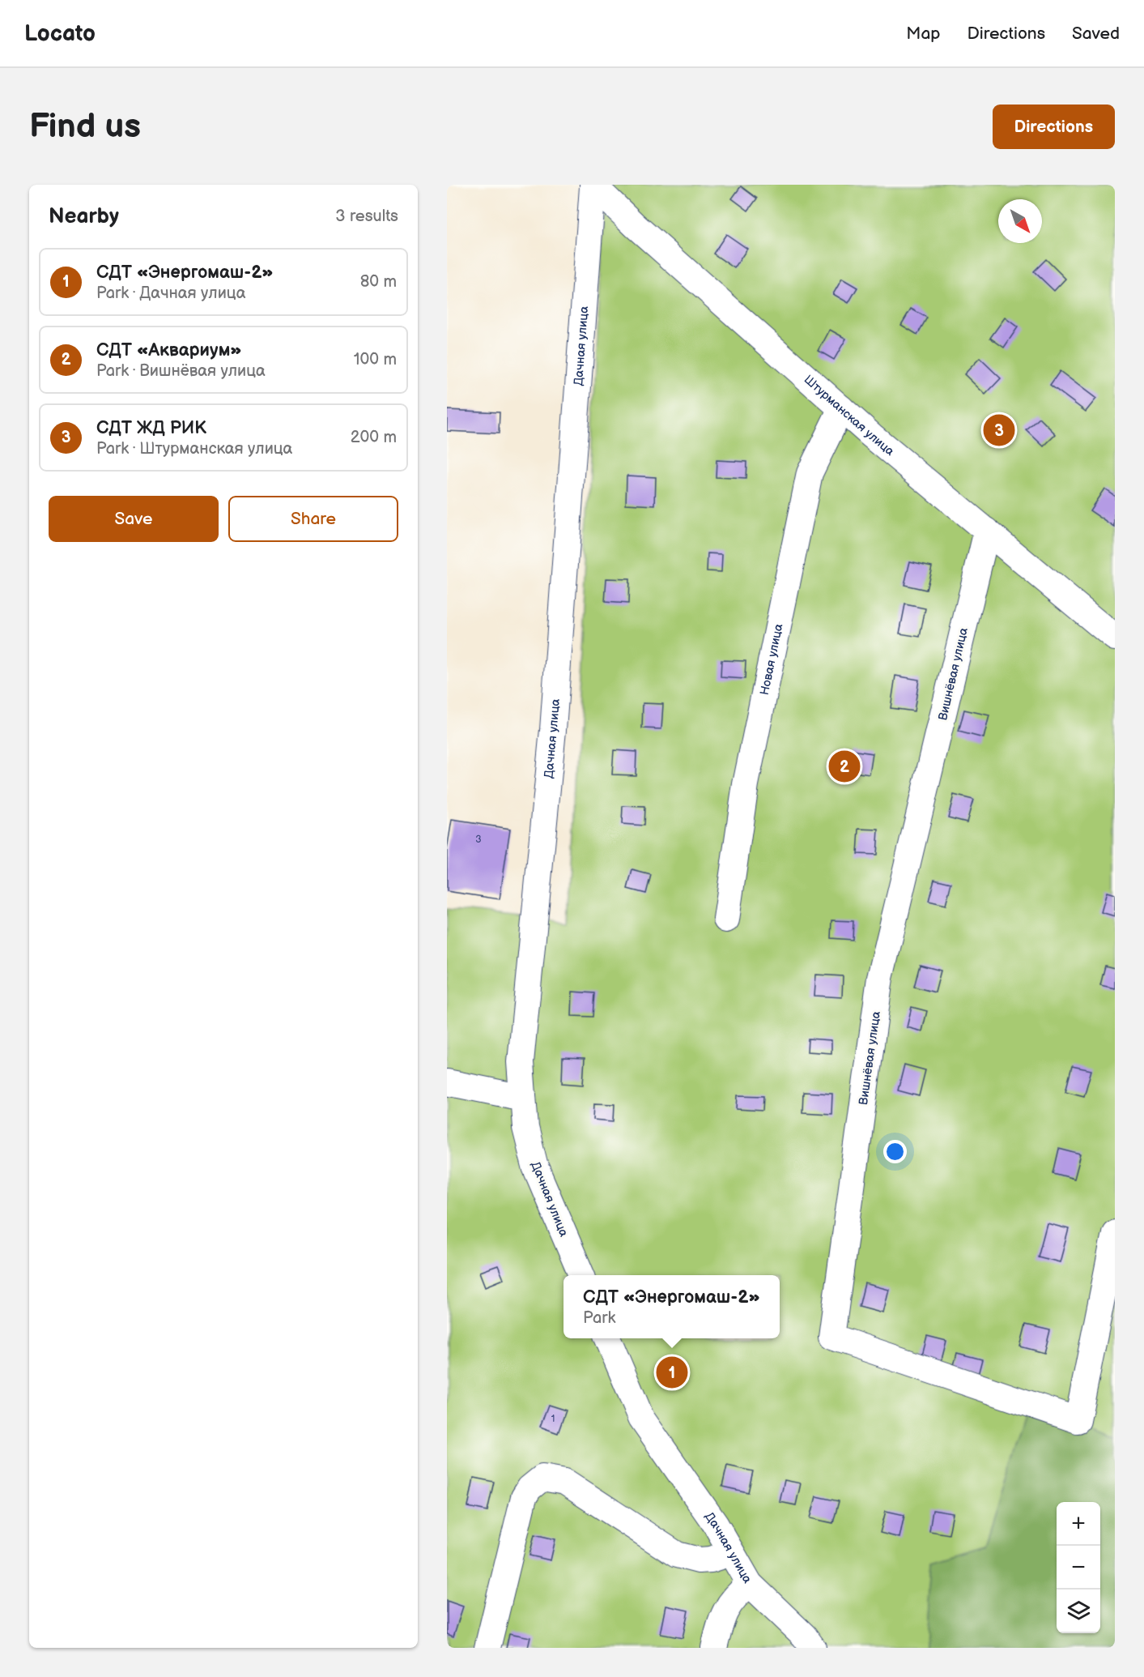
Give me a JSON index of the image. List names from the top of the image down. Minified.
{"streets":{"street":["Дачная улица","Штурманская улица","Новая улица","Вишнёвая улица"]},"crossings":[["Дачная улица","Штурманская улица"],["Штурманская улица","Новая улица"],["Штурманская улица","Вишнёвая улица"]],"house_numbers":["3","1"],"north":"bottom right","page":{"header":"Locato","nav":["Map","Directions","Saved"],"buttons":["Directions",["Save","Share"]],"title":"Find us","heading":["Nearby","3 results"],"list":[{"mark":"1","name":"СДТ «Энергомаш-2»","note":"Park · Дачная улица","value":"80 m"},{"mark":"2","name":"СДТ «Аквариум»","note":"Park · Вишнёвая улица","value":"100 m"},{"mark":"3","name":"СДТ ЖД РИК","note":"Park · Штурманская улица","value":"200 m"}],"pins":["3","2","1"],"popup":["СДТ «Энергомаш-2»","Park"],"map_buttons":["+","−"]}}
